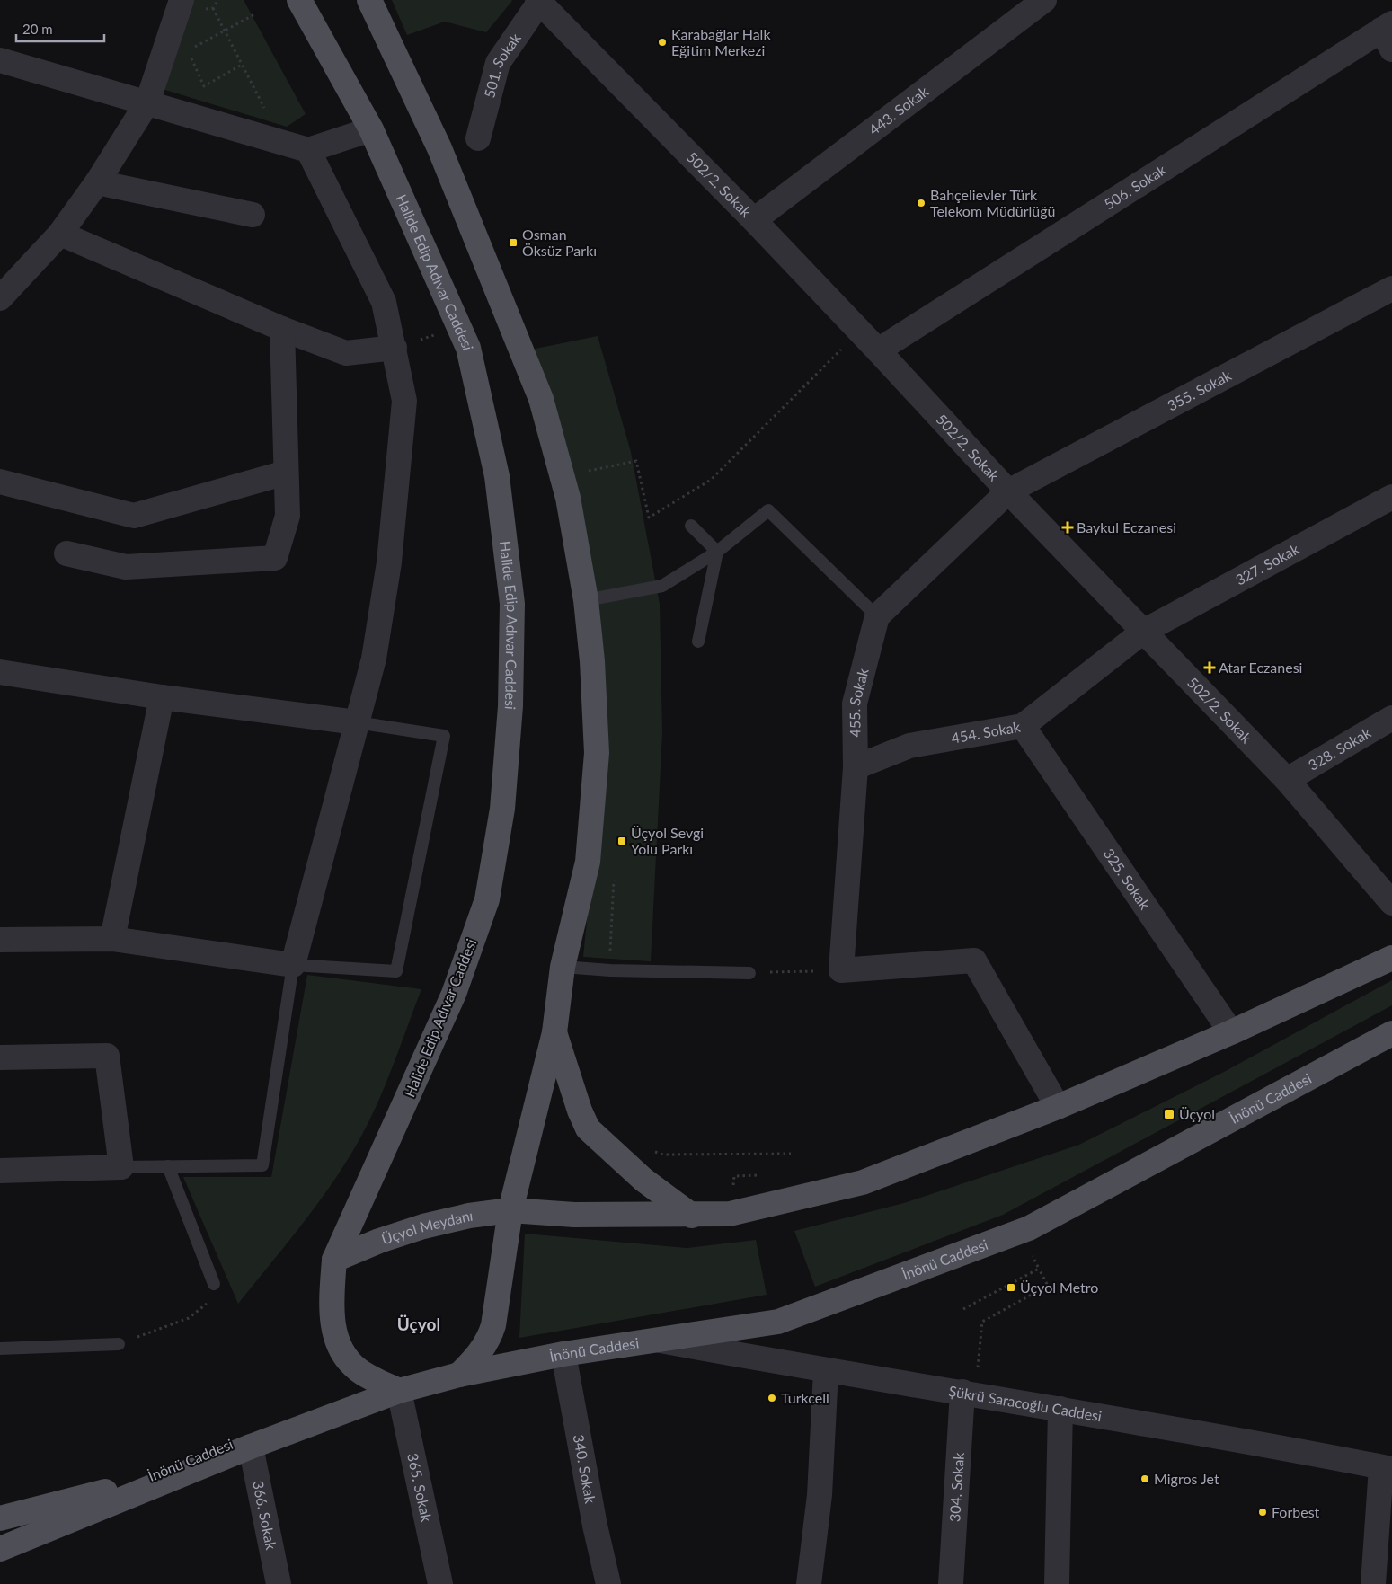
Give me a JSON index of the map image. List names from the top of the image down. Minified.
{"streets":{"main road":["Halide Edip Adıvar Caddesi","İnönü Caddesi","Üçyol Meydanı"],"street":["501. Sokak","443. Sokak","502/2. Sokak","506. Sokak","355. Sokak","327. Sokak","455. Sokak","454. Sokak","328. Sokak","325. Sokak","Şükrü Saracoğlu Caddesi","340. Sokak","365. Sokak","304. Sokak","366. Sokak"]},"crossings":[["501. Sokak","502/2. Sokak"],["443. Sokak","502/2. Sokak"],["502/2. Sokak","506. Sokak"],["502/2. Sokak","355. Sokak"],["502/2. Sokak","327. Sokak"],["502/2. Sokak","454. Sokak"],["502/2. Sokak","328. Sokak"],["Halide Edip Adıvar Caddesi","Üçyol Meydanı"],["327. Sokak","454. Sokak"],["455. Sokak","454. Sokak"],["454. Sokak","325. Sokak"],["İnönü Caddesi","Şükrü Saracoğlu Caddesi"],["İnönü Caddesi","340. Sokak"],["İnönü Caddesi","365. Sokak"],["İnönü Caddesi","366. Sokak"],["Şükrü Saracoğlu Caddesi","304. Sokak"]],"districts":["Üçyol"],"places":{"other":["Karabağlar Halk Eğitim Merkezi","Bahçelievler Türk Telekom Müdürlüğü","Turkcell","Migros Jet","Forbest"],"transit":["Osman Öksüz Parkı","Üçyol Sevgi Yolu Parkı","Üçyol","Üçyol Metro"],"health":["Baykul Eczanesi","Atar Eczanesi"]},"scale_bar":"20 m"}
